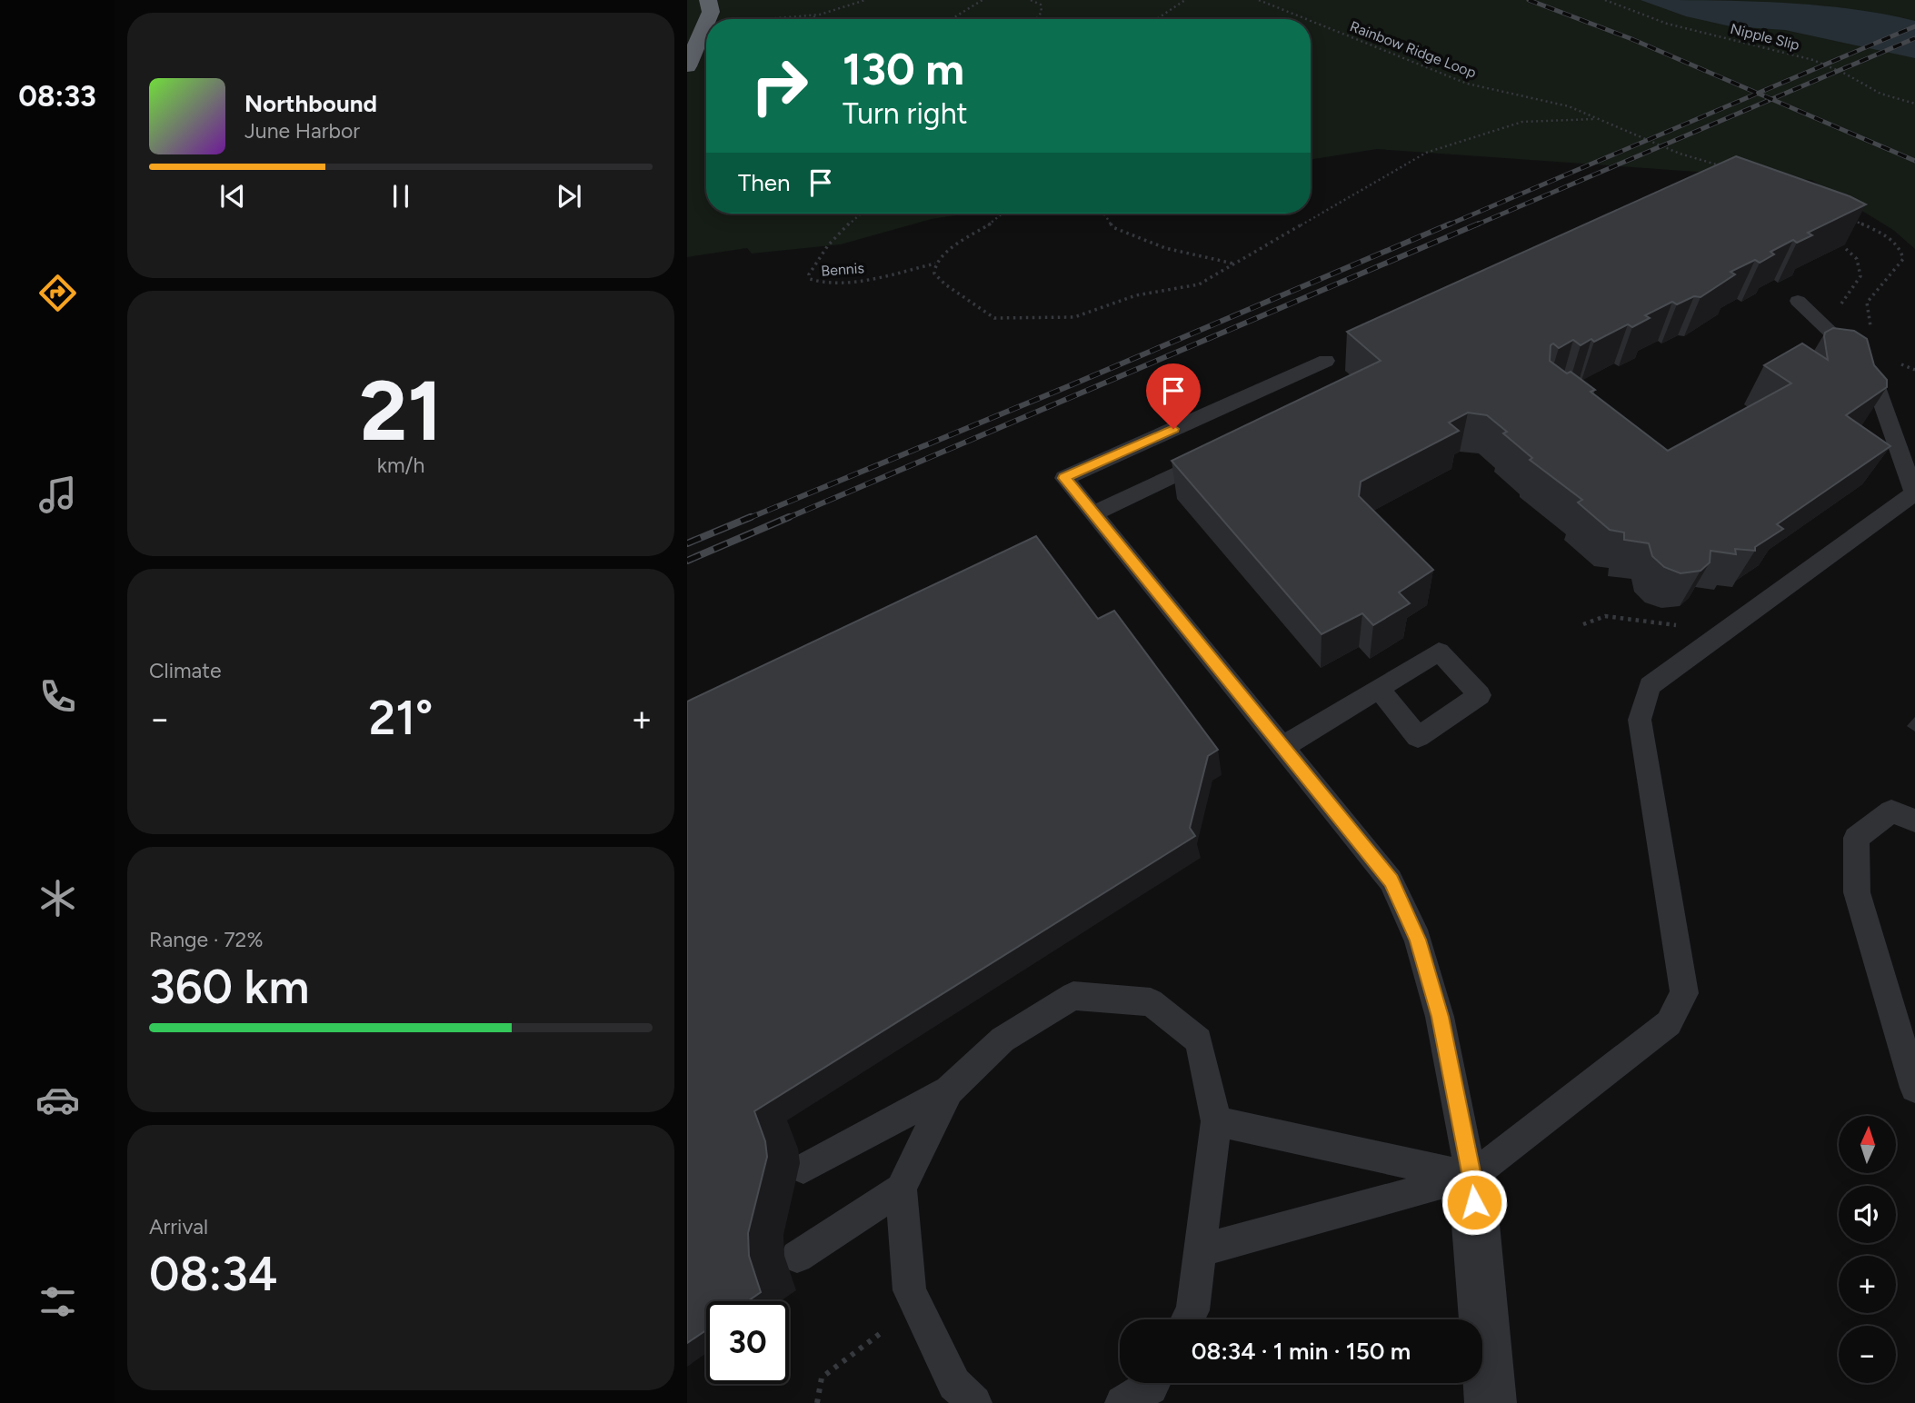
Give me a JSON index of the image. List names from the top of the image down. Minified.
{"streets":{"path":["Nipple Slip","Rainbow Ridge Loop","Bennis"]},"crossings":[["Rainbow Ridge Loop","Bennis"]],"north":"top","page":{"tabs":"08:33","turn":["130 m","Turn right"],"song":["Northbound","June Harbor"],"then":"Then","tile":[["21","km/h"],"Climate",["Range · 72%","360 km"],["Arrival","08:34"]],"heat":["−","21°","+"],"map_buttons":["+","−"],"limit":"30","trip":"08:34 · 1 min · 150 m"}}
